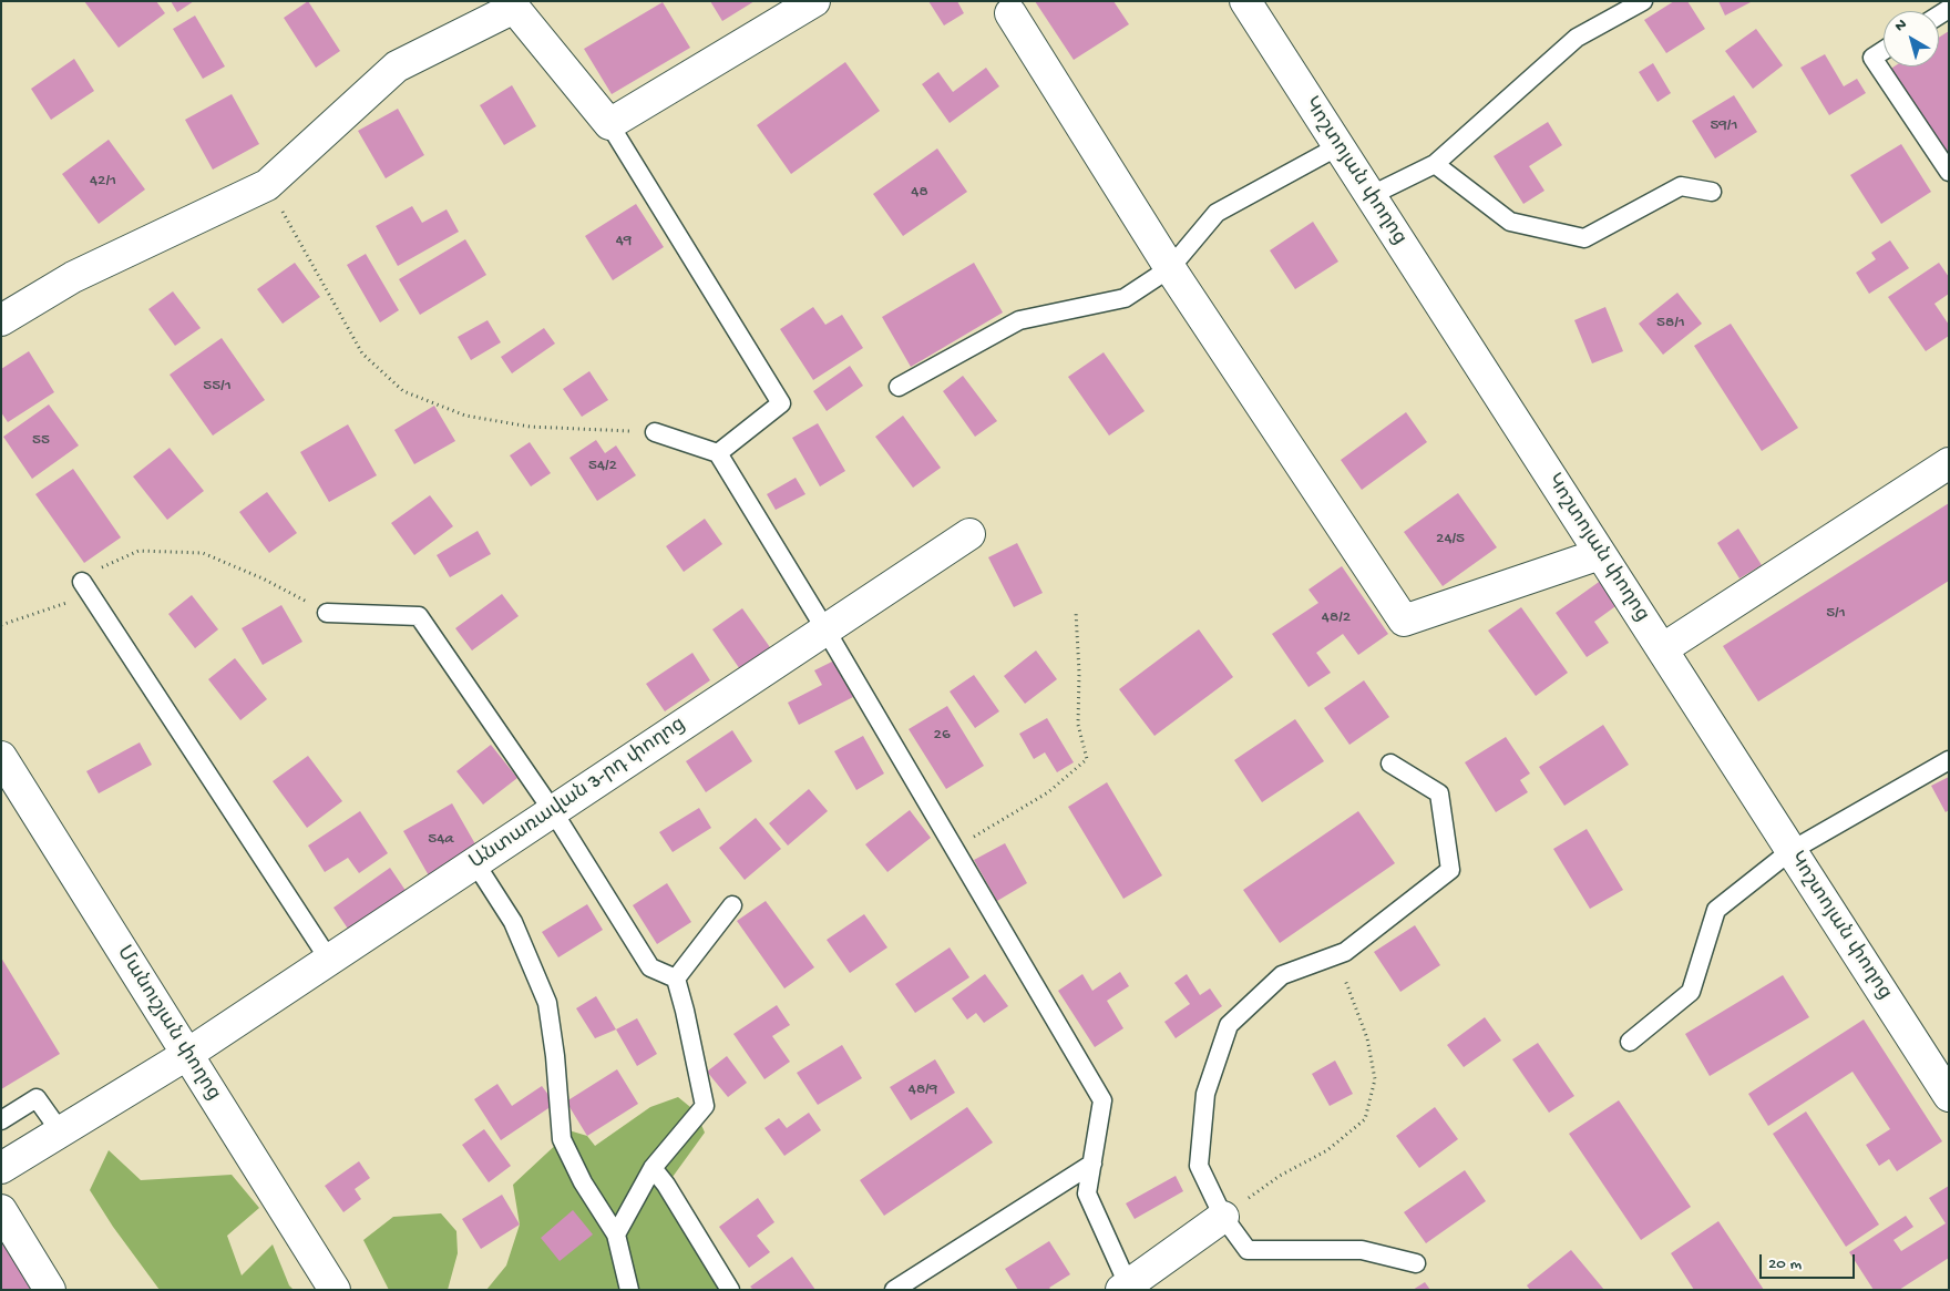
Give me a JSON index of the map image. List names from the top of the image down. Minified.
{"streets":{"street":["Կոշտոյան փողոց","Անտառավան 3-րդ փողոց","Մանուշյան փողոց"]},"crossings":[["Անտառավան 3-րդ փողոց","Մանուշյան փողոց"]],"house_numbers":["59/1","42/1","48","49","58/1","55/1","55","54/2","24/5","5/1","48/2","26","54a","48/9"],"scale_bar":"20 m","north":"top left"}
